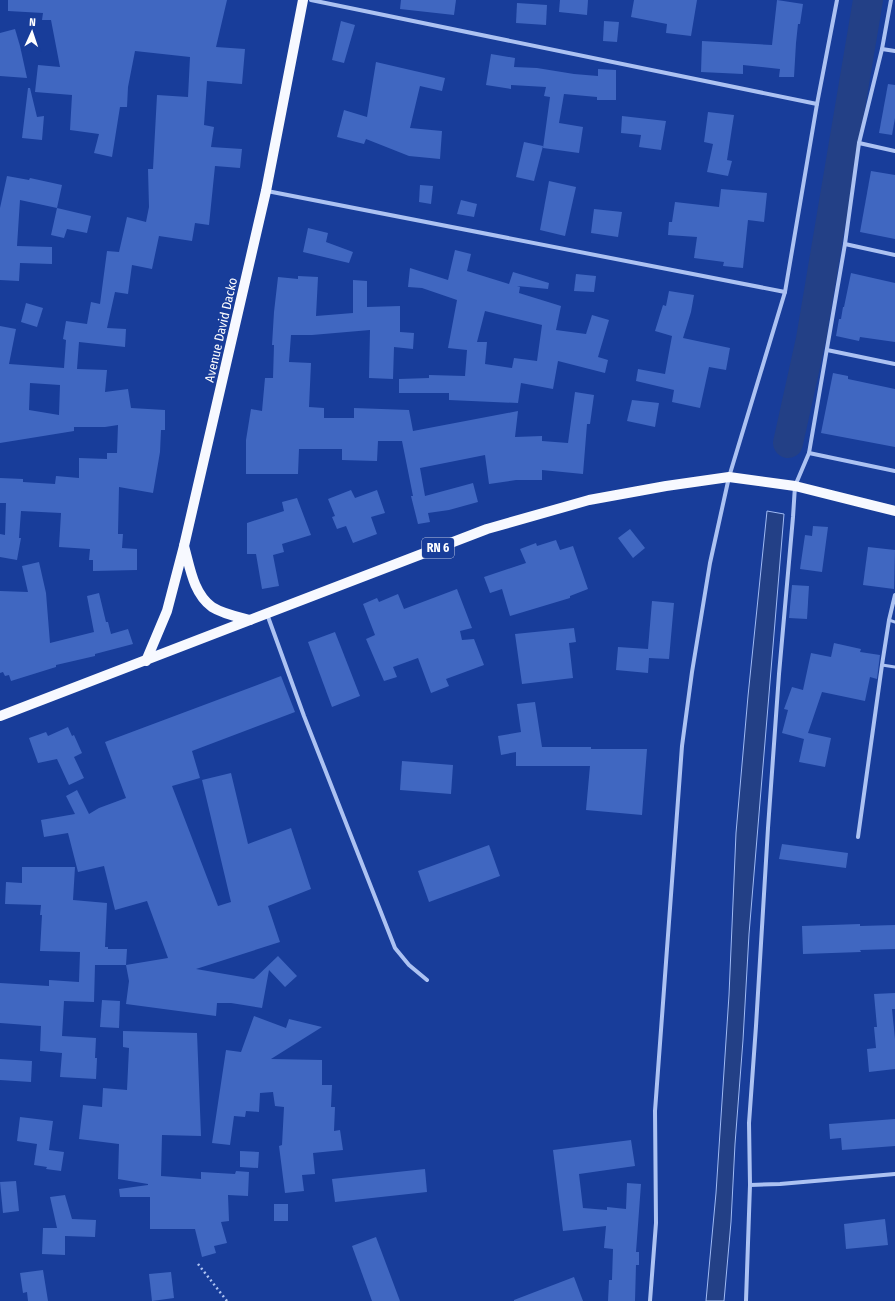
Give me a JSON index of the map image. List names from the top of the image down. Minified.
{"streets":{"main road":["Avenue David Dacko","RN 6"]},"crossings":[["Avenue David Dacko","RN 6"]],"north":"top"}
